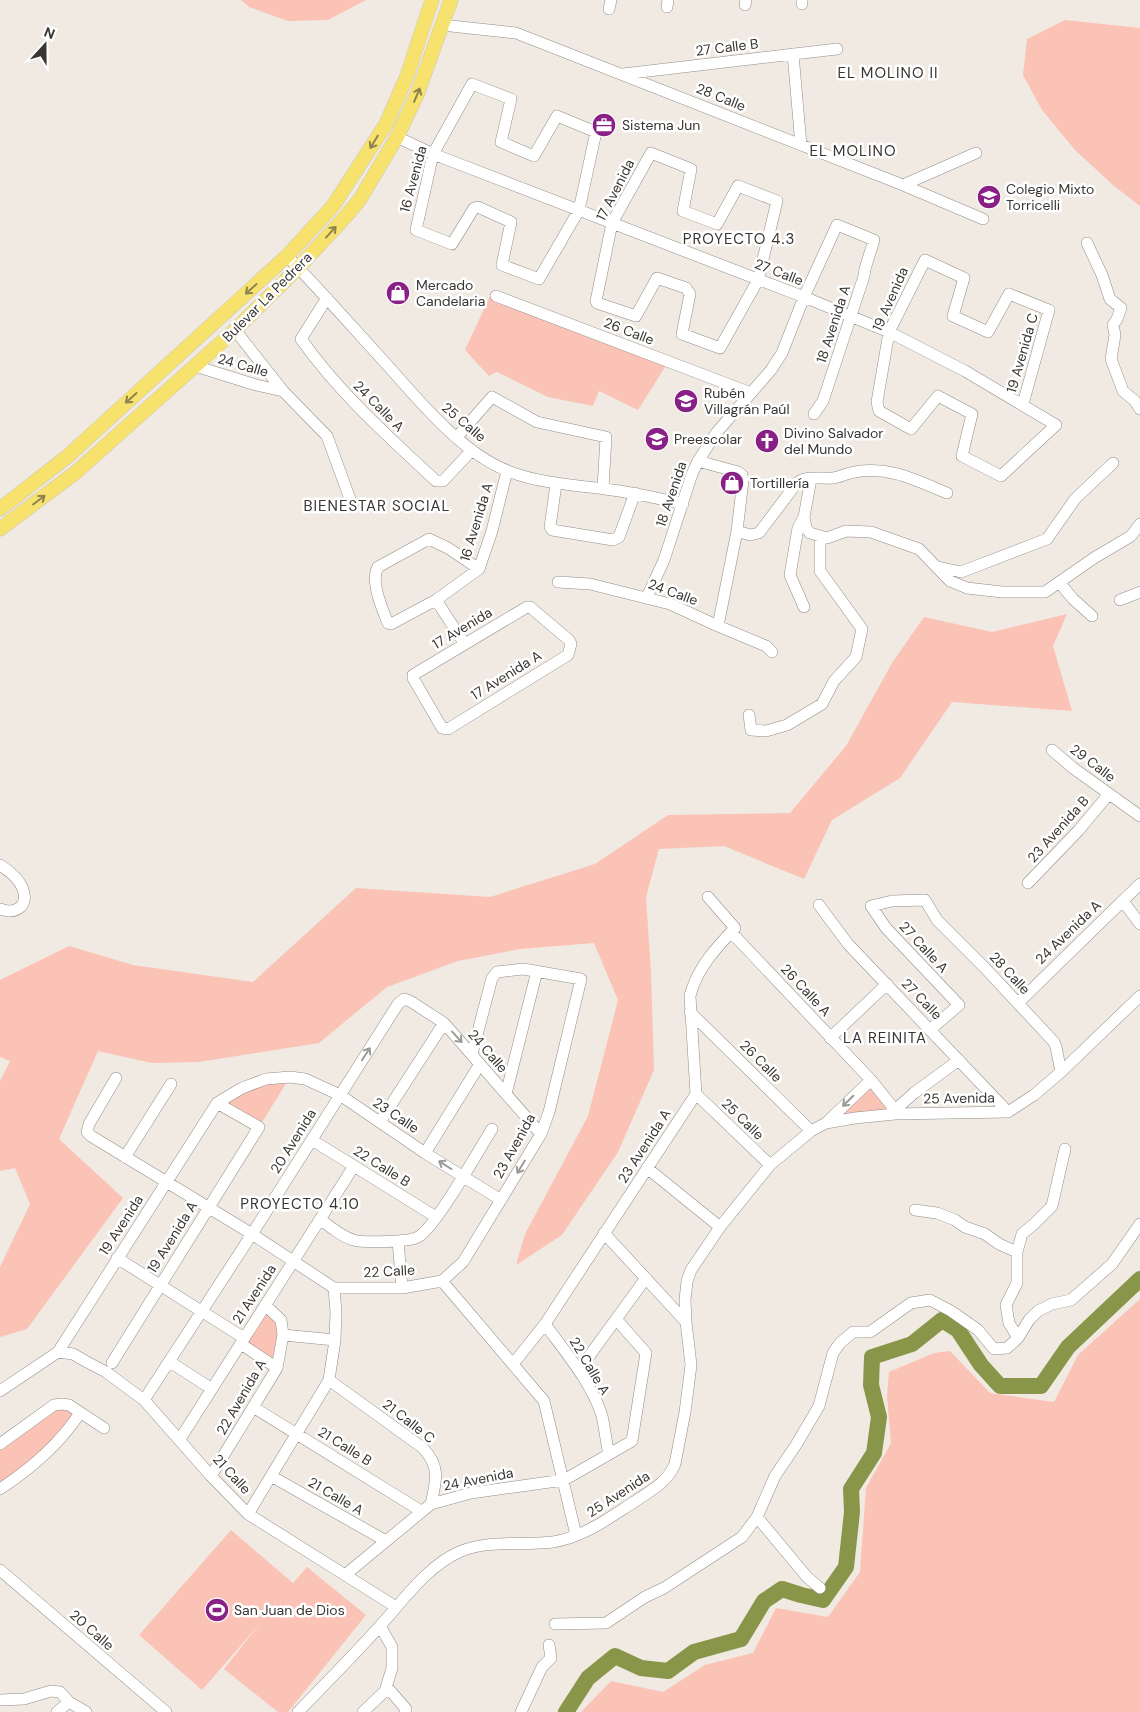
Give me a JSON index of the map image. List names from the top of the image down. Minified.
{"streets":{"main road":["Bulevar La Pedrera"],"street":["27 Calle B","28 Calle","16 Avenida","17 Avenida","27 Calle","19 Avenida","18 Avenida A","26 Calle","19 Avenida C","24 Calle","24 Calle A","25 Calle","18 Avenida","16 Avenida A","17 Avenida A","29 Calle","23 Avenida B","24 Avenida A","27 Calle A","26 Calle A","25 Avenida","23 Calle","20 Avenida","23 Avenida","23 Avenida A","22 Calle B","19 Avenida A","22 Calle","21 Avenida","22 Calle A","22 Avenida A","21 Calle C","21 Calle B","21 Calle","24 Avenida","21 Calle A","20 Calle"]},"crossings":[["27 Calle B","28 Calle"],["28 Calle","Bulevar La Pedrera"],["28 Calle","24 Avenida A"],["28 Calle","27 Calle A"],["28 Calle","25 Avenida"],["16 Avenida","27 Calle"],["17 Avenida","27 Calle"],["17 Avenida","17 Avenida A"],["27 Calle","Bulevar La Pedrera"],["27 Calle","19 Avenida"],["27 Calle","18 Avenida A"],["27 Calle","19 Avenida C"],["27 Calle","18 Avenida"],["27 Calle","27 Calle A"],["27 Calle","25 Avenida"],["Bulevar La Pedrera","24 Calle"],["Bulevar La Pedrera","25 Calle"],["19 Avenida","19 Avenida C"],["19 Avenida","23 Calle"],["19 Avenida","19 Avenida A"],["19 Avenida","21 Calle"],["18 Avenida A","18 Avenida"],["26 Calle","18 Avenida"],["26 Calle","25 Avenida"],["24 Calle","18 Avenida"],["24 Calle","20 Avenida"],["24 Calle","23 Avenida"],["24 Calle A","25 Calle"],["25 Calle","18 Avenida"],["25 Calle","16 Avenida A"],["25 Calle","25 Avenida"],["25 Calle","23 Avenida A"],["29 Calle","23 Avenida B"],["26 Calle A","25 Avenida"],["25 Avenida","21 Calle"],["23 Calle","20 Avenida"],["23 Calle","23 Avenida"],["20 Avenida","22 Calle B"],["20 Avenida","21 Calle"],["23 Avenida","22 Calle"],["23 Avenida A","22 Calle A"],["22 Calle B","21 Avenida"],["21 Avenida","21 Calle"],["22 Calle A","24 Avenida"],["22 Avenida A","21 Calle B"],["22 Avenida A","21 Calle"],["21 Calle C","24 Avenida"],["21 Calle B","24 Avenida"],["21 Calle","24 Avenida"],["24 Avenida","21 Calle A"]],"districts":["EL MOLINO II","EL MOLINO","PROYECTO 4.3","BIENESTAR SOCIAL","LA REINITA","PROYECTO 4.10"],"places":{"office":["Sistema Jun"],"school or university":["Colegio Mixto Torricelli","Rubén Villagrán Paúl","Preescolar"],"shop":["Mercado Candelaria","Tortillería"],"church":["Divino Salvador del Mundo"],"sports":["San Juan de Dios"]},"north":"top"}
